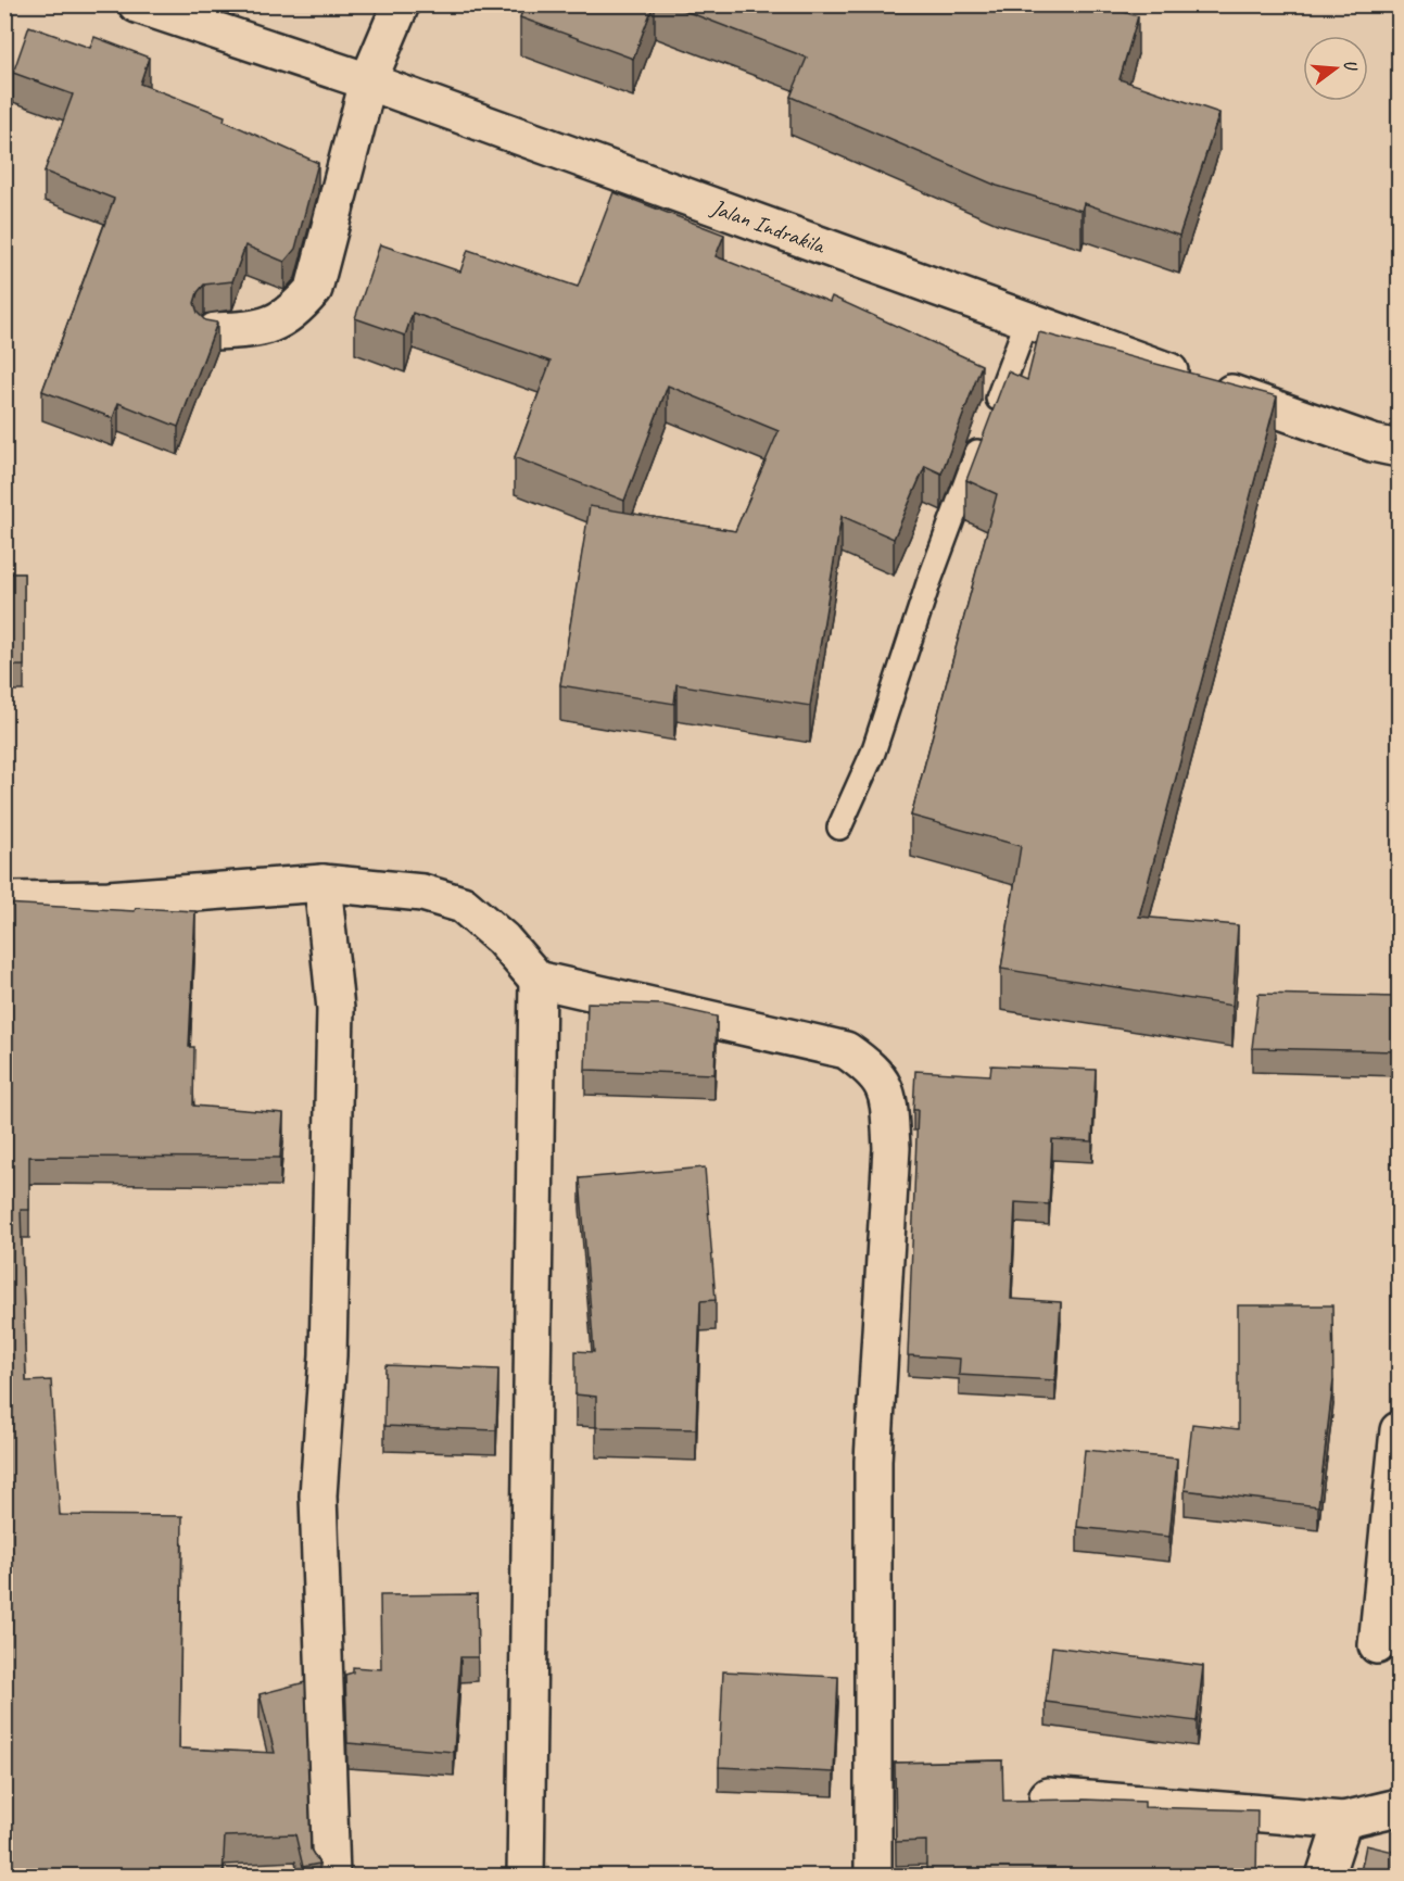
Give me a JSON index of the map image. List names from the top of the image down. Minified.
{"streets":{"street":["Jalan Indrakila"]},"north":"right"}
